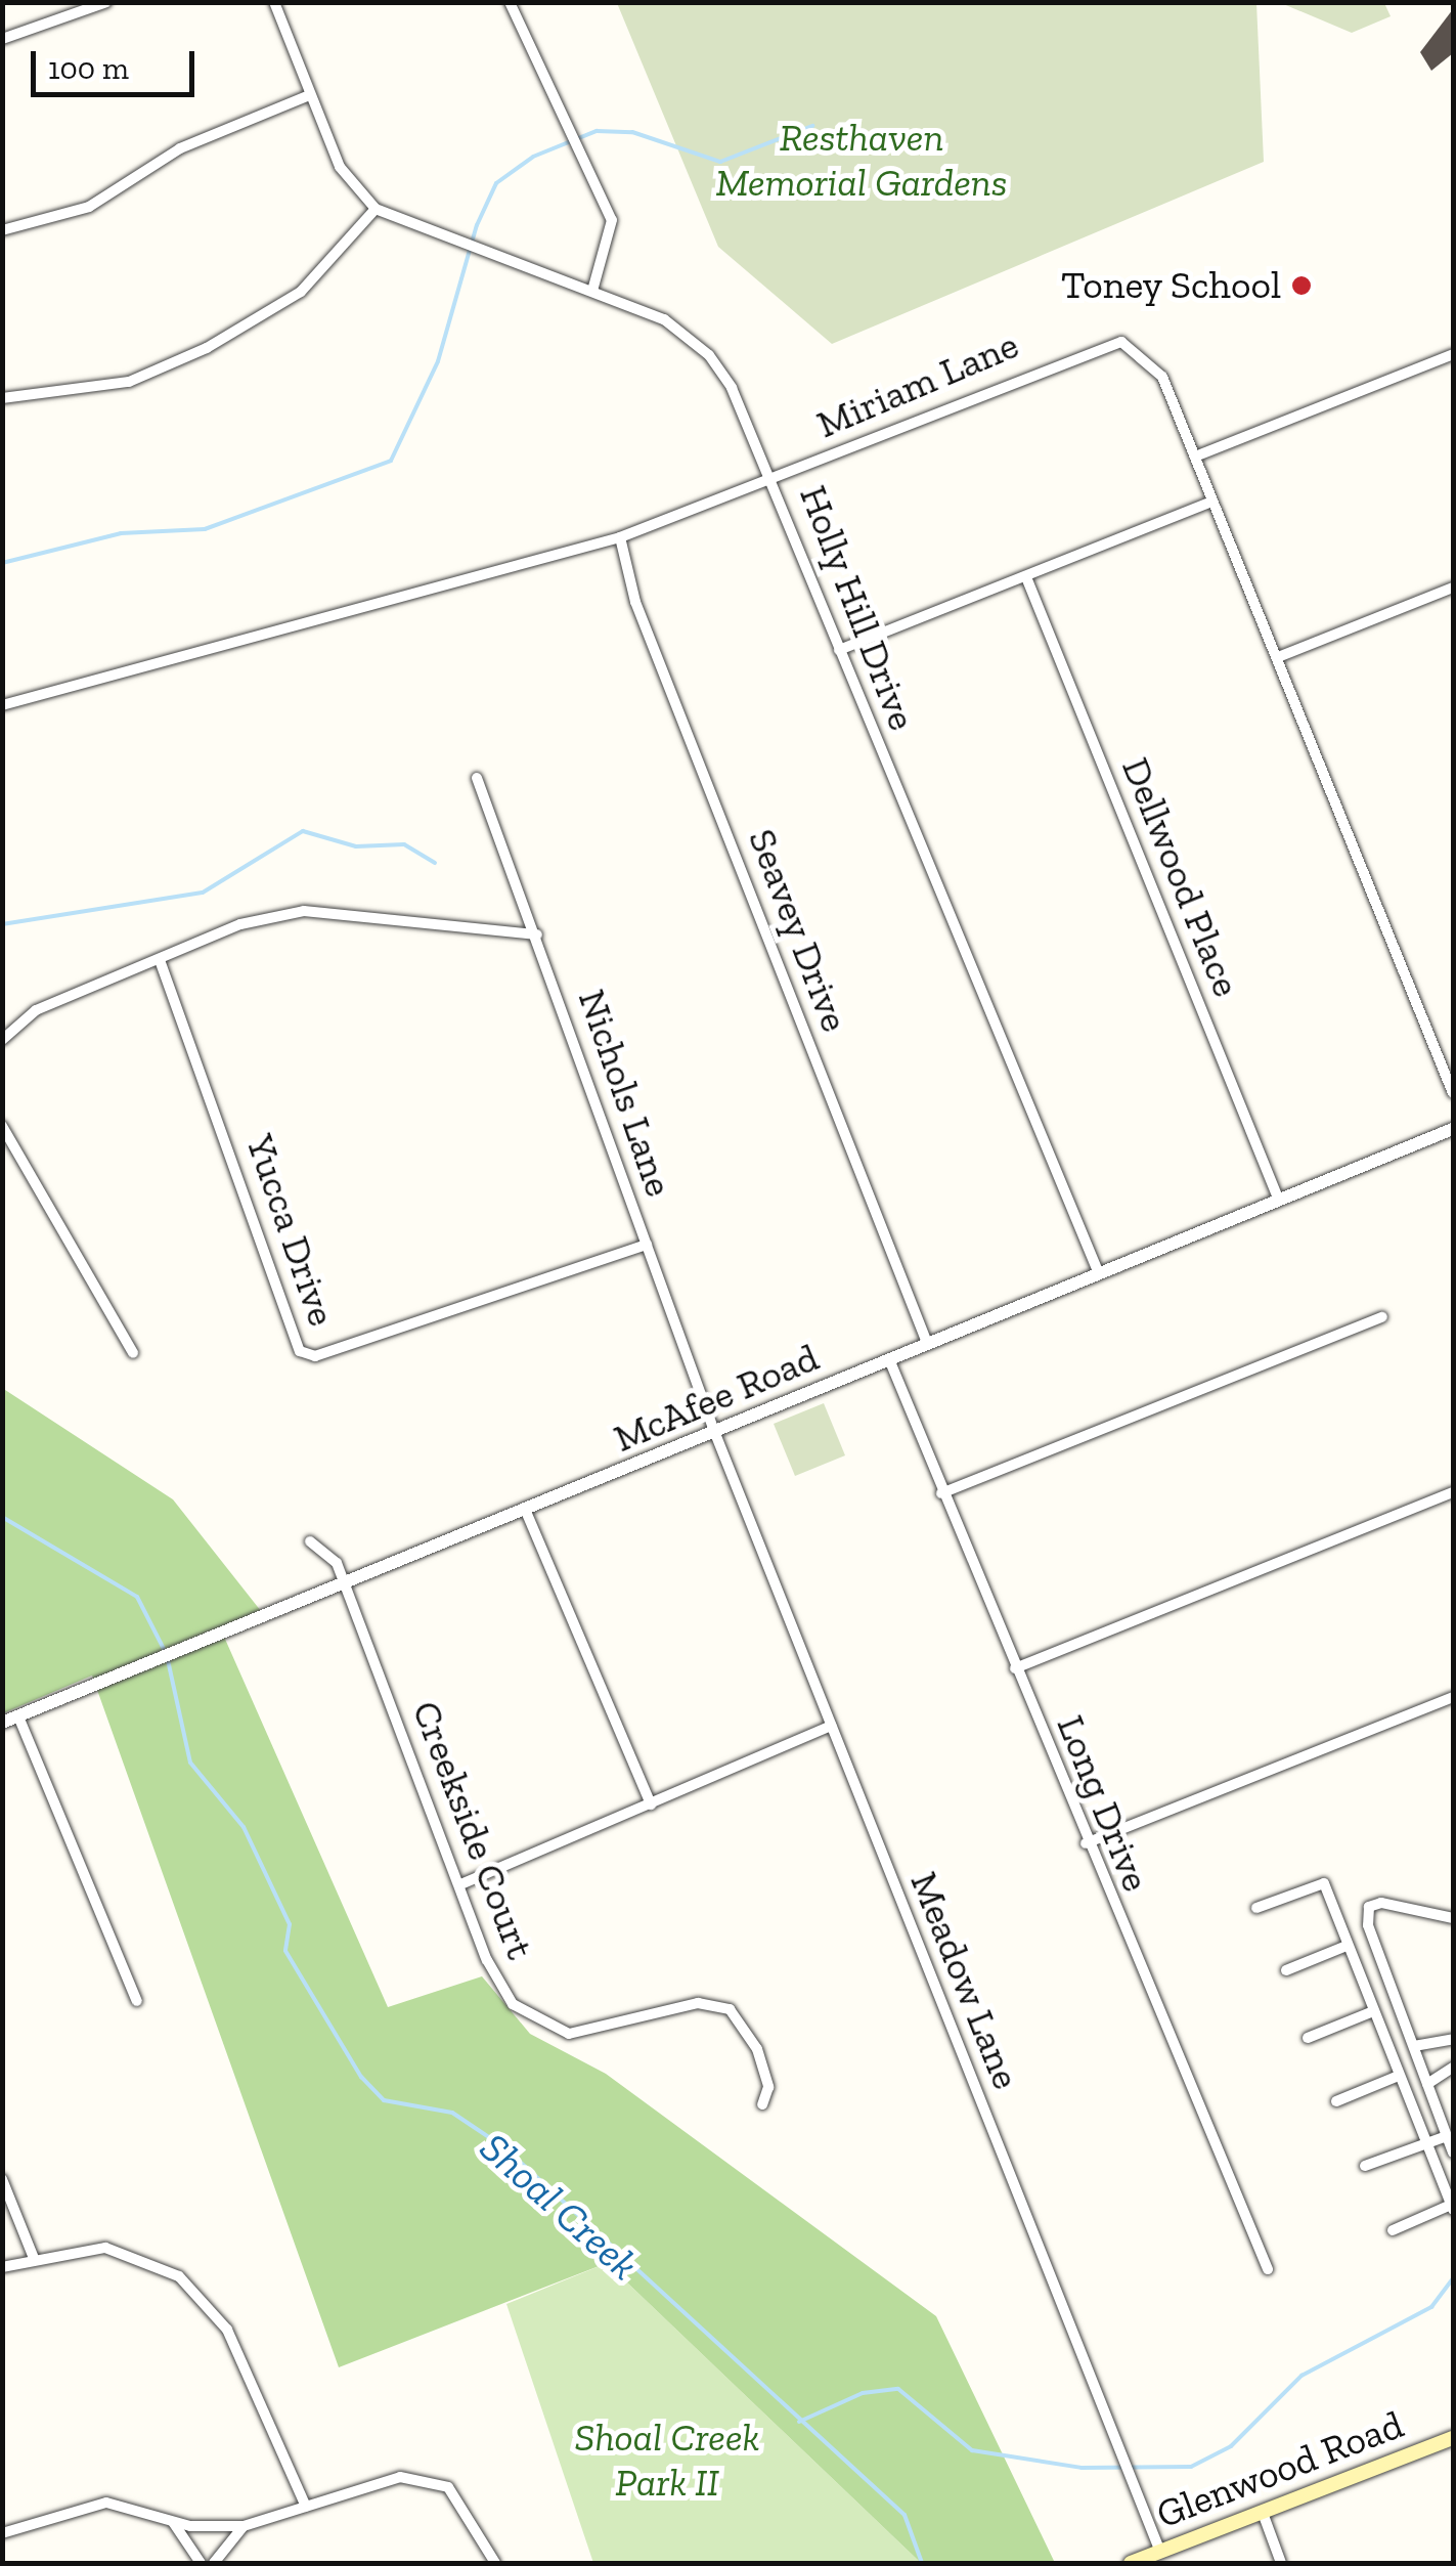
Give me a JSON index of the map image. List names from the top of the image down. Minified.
{"streets":{"main road":["Glenwood Road"],"street":["Miriam Lane","Holly Hill Drive","Dellwood Place","Seavey Drive","Nichols Lane","Yucca Drive","McAfee Road","Long Drive","Creekside Court","Meadow Lane"]},"crossings":[["Miriam Lane","Holly Hill Drive"],["Miriam Lane","Seavey Drive"],["Holly Hill Drive","McAfee Road"],["Dellwood Place","McAfee Road"],["Seavey Drive","McAfee Road"],["Nichols Lane","Yucca Drive"],["Nichols Lane","McAfee Road"],["Nichols Lane","Meadow Lane"],["McAfee Road","Long Drive"],["McAfee Road","Creekside Court"],["McAfee Road","Meadow Lane"],["Meadow Lane","Glenwood Road"]],"water":["Shoal Creek"],"parks":["Resthaven Memorial Gardens","Shoal Creek Park II"],"places":["Toney School"],"scale_bar":"100 m"}
